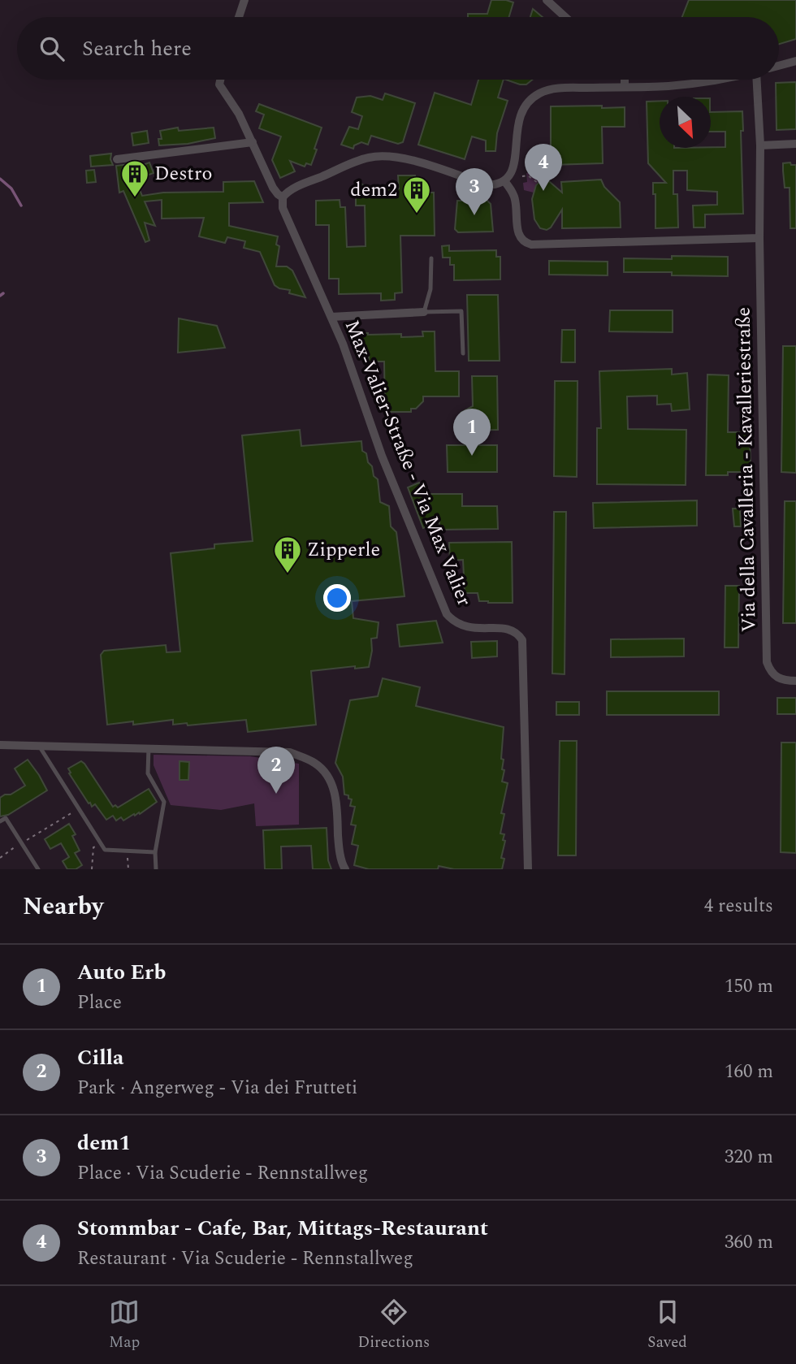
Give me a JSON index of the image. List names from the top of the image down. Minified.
{"streets":{"street":["Max-Valier-Straße - Via Max Valier","Via della Cavalleria - Kavalleriestraße"]},"places":{"building":["Destro","dem2","Zipperle"]},"north":"bottom right","page":{"search":"Search here","pins":["4","3","1","2"],"heading":["Nearby","4 results"],"list":[{"mark":"1","name":"Auto Erb","note":"Place","value":"150 m"},{"mark":"2","name":"Cilla","note":"Park · Angerweg - Via dei Frutteti","value":"160 m"},{"mark":"3","name":"dem1","note":"Place · Via Scuderie - Rennstallweg","value":"320 m"},{"mark":"4","name":"Stommbar - Cafe, Bar, Mittags-Restaurant","note":"Restaurant · Via Scuderie - Rennstallweg","value":"360 m"}],"nav":["Map","Directions","Saved"]}}
